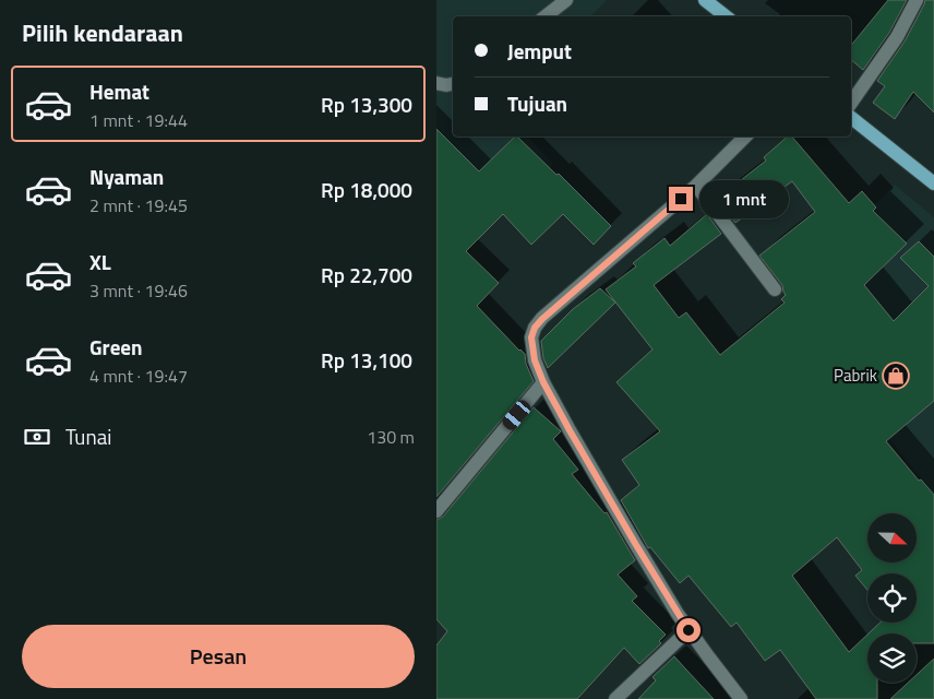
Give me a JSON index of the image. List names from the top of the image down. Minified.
{"places":{"shop":["Pabrik"]},"north":"right","page":{"heading":"Pilih kendaraan","banner":["Jemput","Tujuan"],"list":[{"name":"Hemat","note":"1 mnt · 19:44","value":"Rp 13,300"},{"name":"Nyaman","note":"2 mnt · 19:45","value":"Rp 18,000"},{"name":"XL","note":"3 mnt · 19:46","value":"Rp 22,700"},{"name":"Green","note":"4 mnt · 19:47","value":"Rp 13,100"}],"bubble":"1 mnt","pay":["Tunai","130 m"],"buttons":"Pesan"}}
